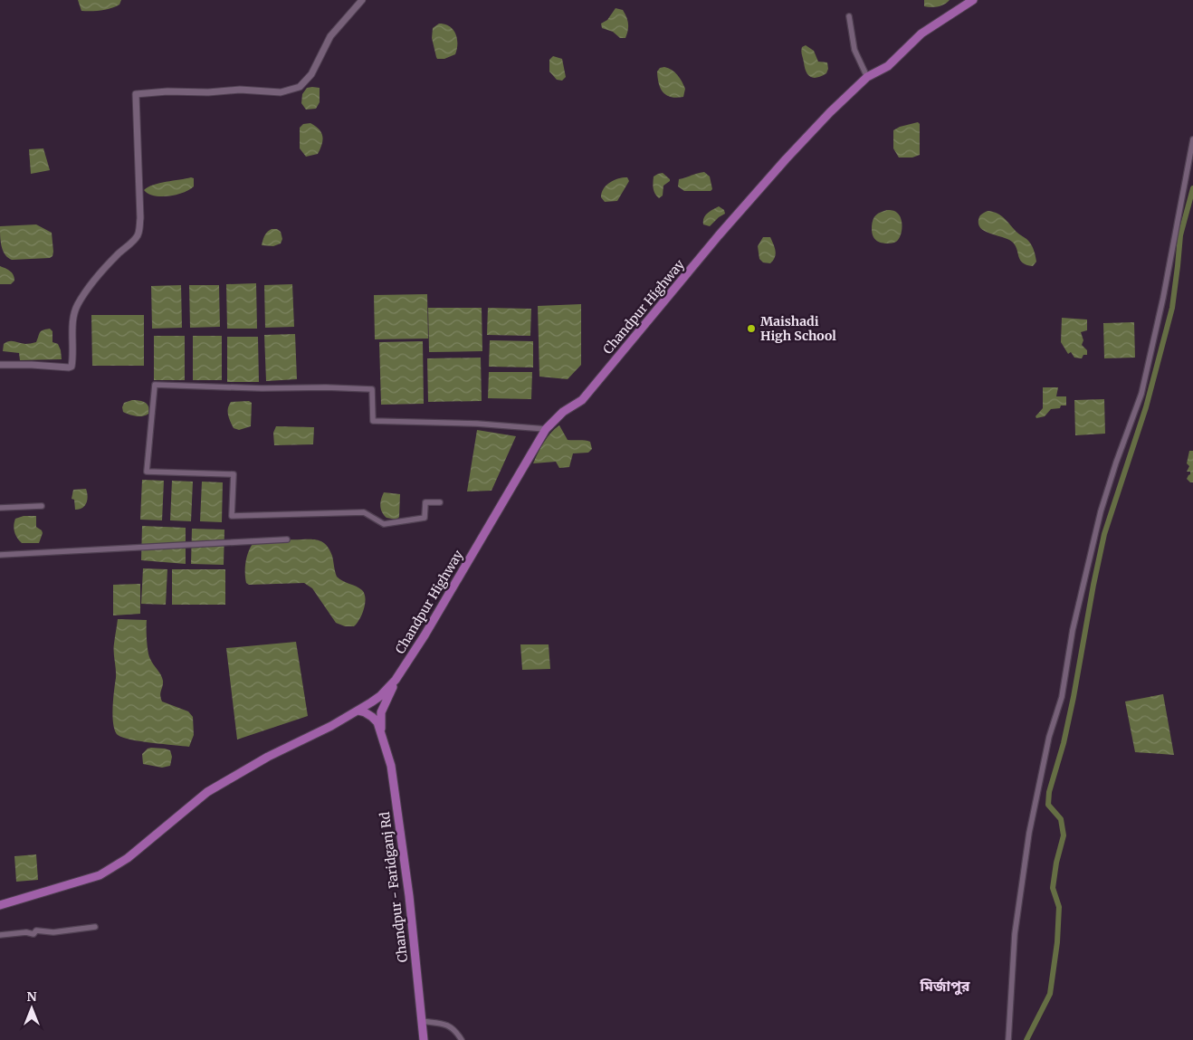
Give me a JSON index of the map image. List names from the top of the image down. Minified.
{"streets":{"main road":["Chandpur Highway","Chandpur - Faridganj Rd"]},"districts":["মির্জাপুর"],"places":["Maishadi High School"],"north":"top"}
